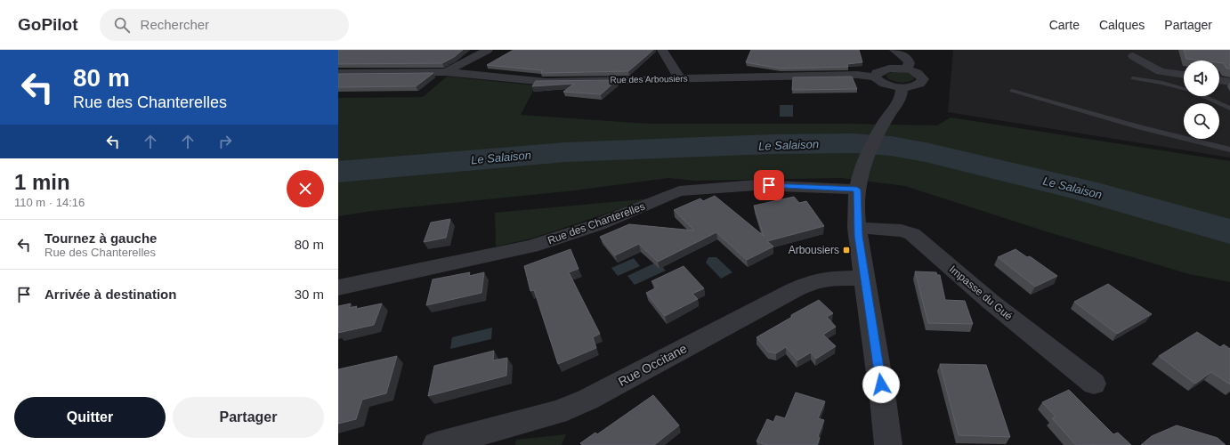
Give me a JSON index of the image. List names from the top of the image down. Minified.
{"streets":{"street":["Rue des Arbousiers","Rue des Chanterelles","Impasse du Gué","Rue Occitane"]},"water":["Le Salaison"],"places":{"transit":["Arbousiers"]},"page":{"header":"GoPilot","search":"Rechercher","nav":["Carte","Calques","Partager"],"turn":["80 m","Rue des Chanterelles"],"heading":["1 min","110 m · 14:16"],"list":[{"name":"Tournez à gauche","note":"Rue des Chanterelles","value":"80 m"},{"name":"Arrivée à destination","value":"30 m"}],"buttons":["Quitter","Partager"]}}
